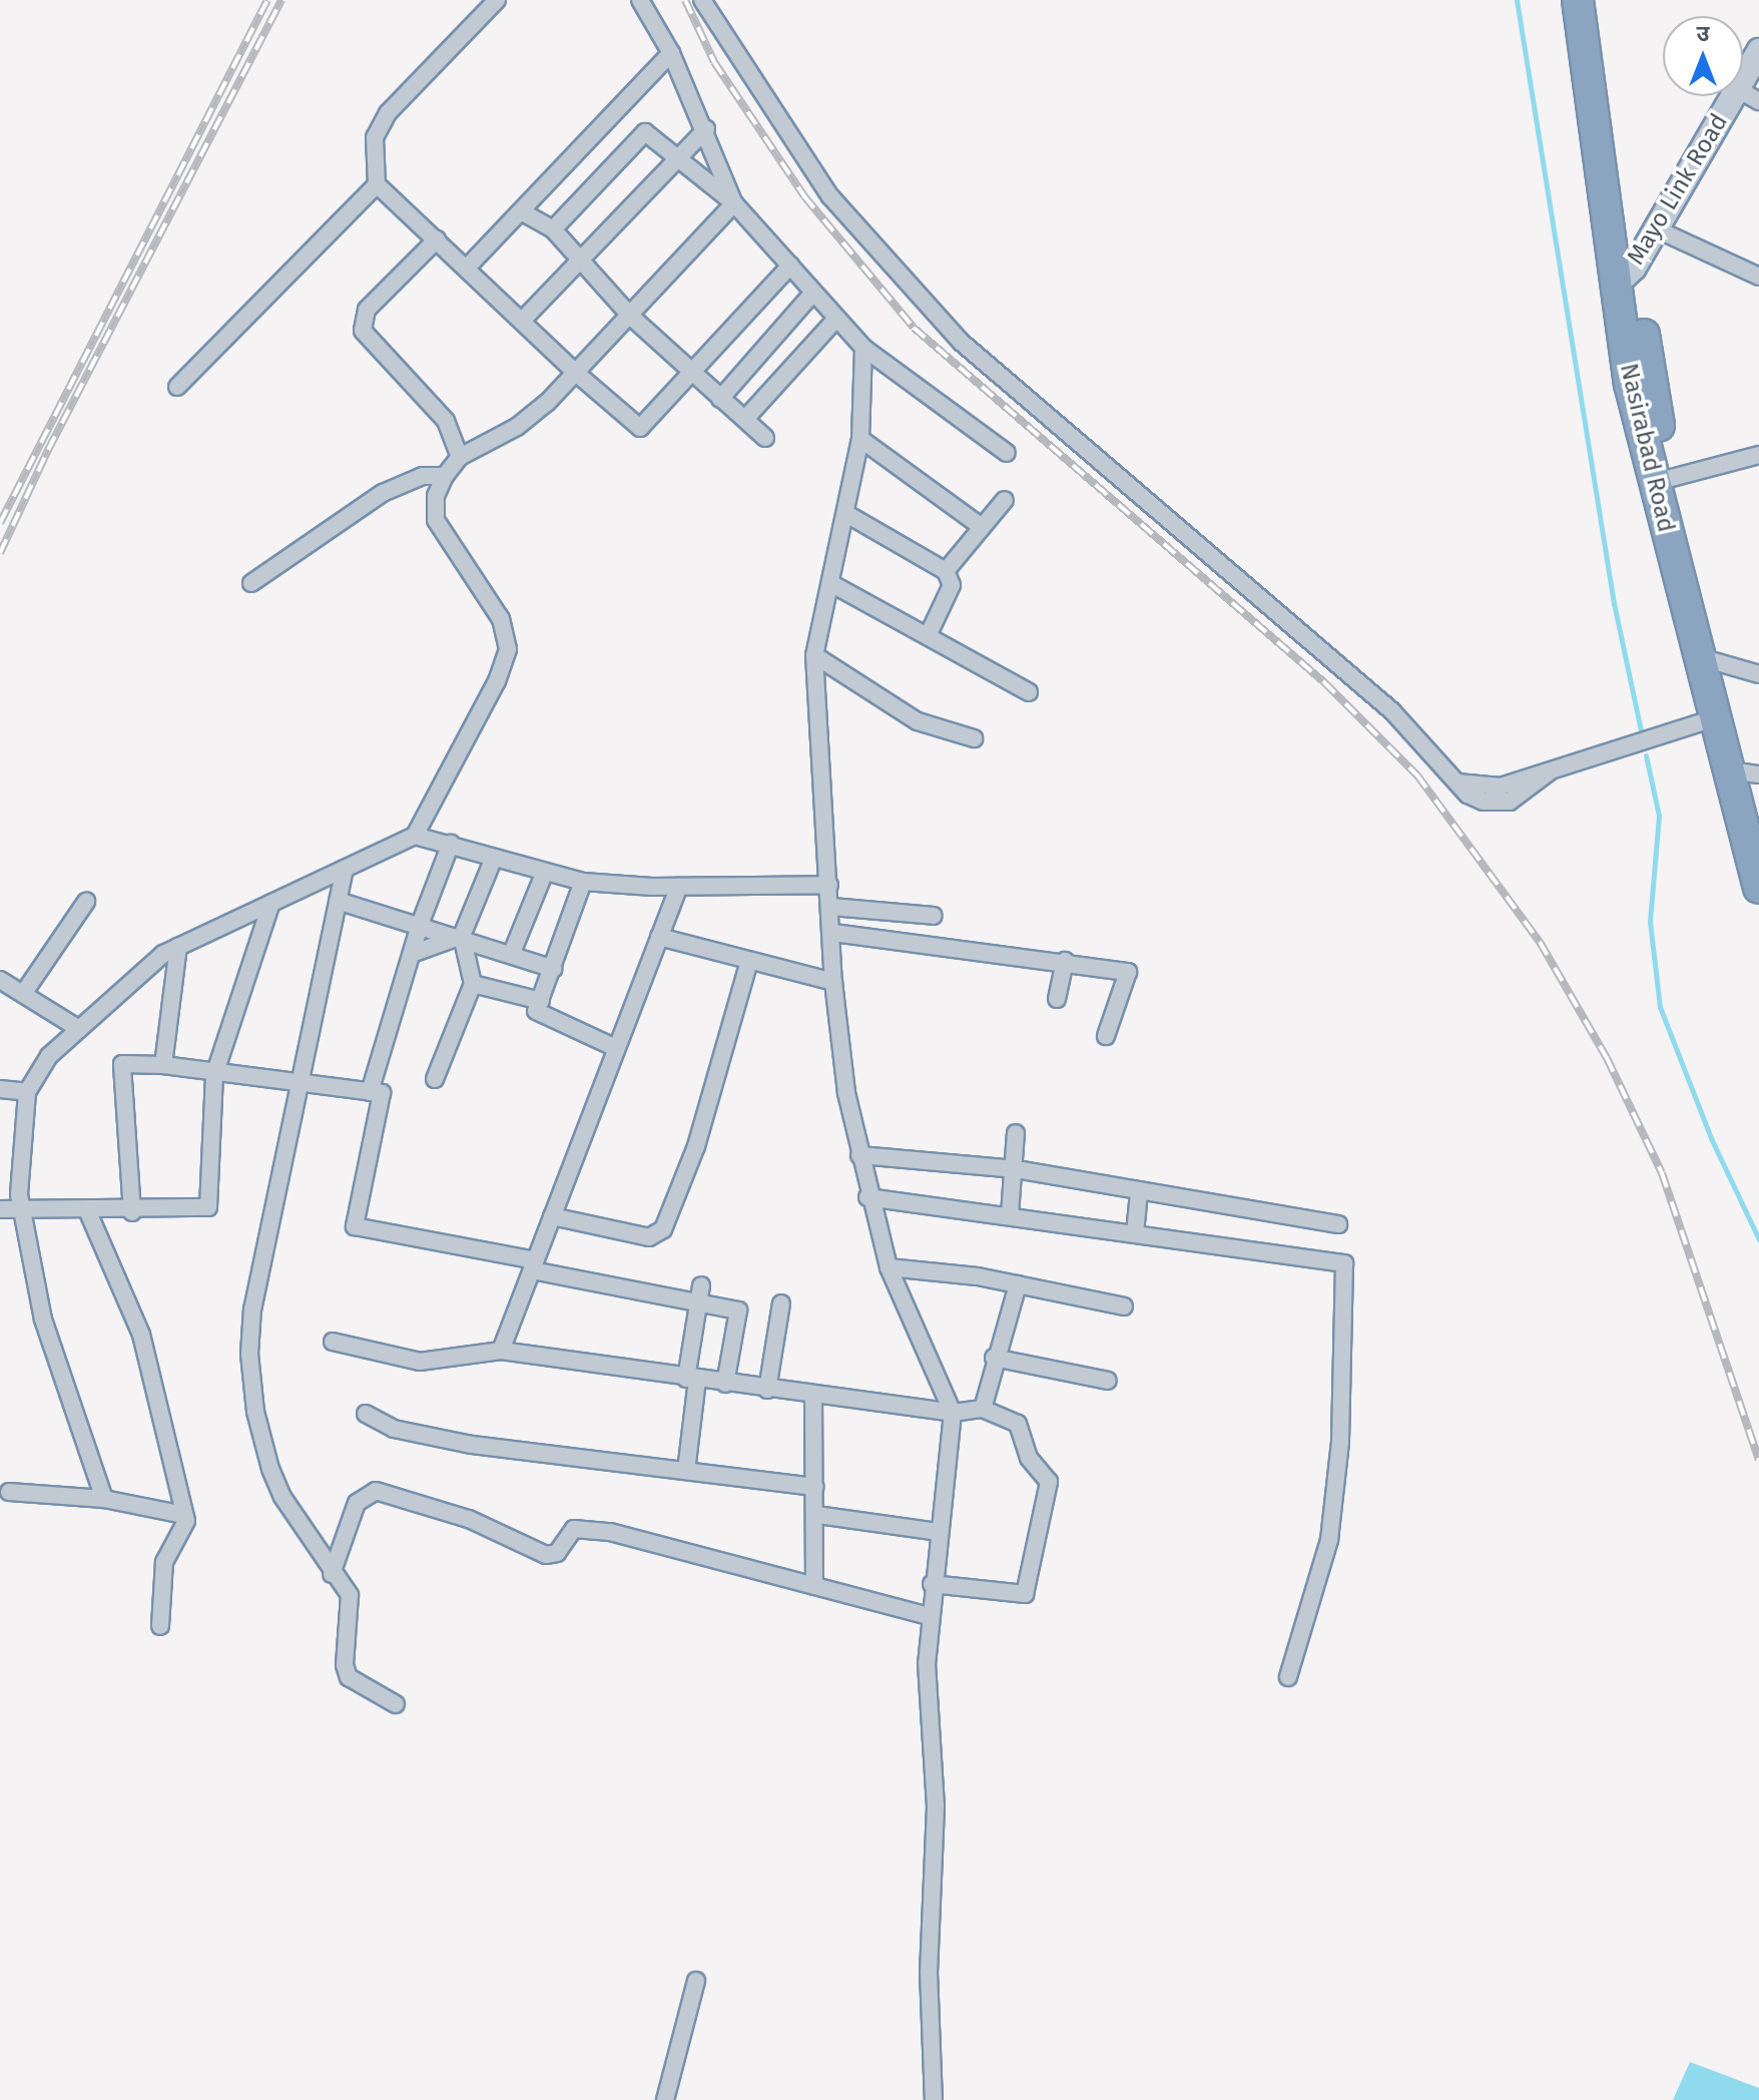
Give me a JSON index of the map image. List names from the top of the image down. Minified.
{"streets":{"highway":["Nasirabad Road"],"street":["Mayo Link Road"]},"crossings":[["Mayo Link Road","Nasirabad Road"]],"north":"top"}
